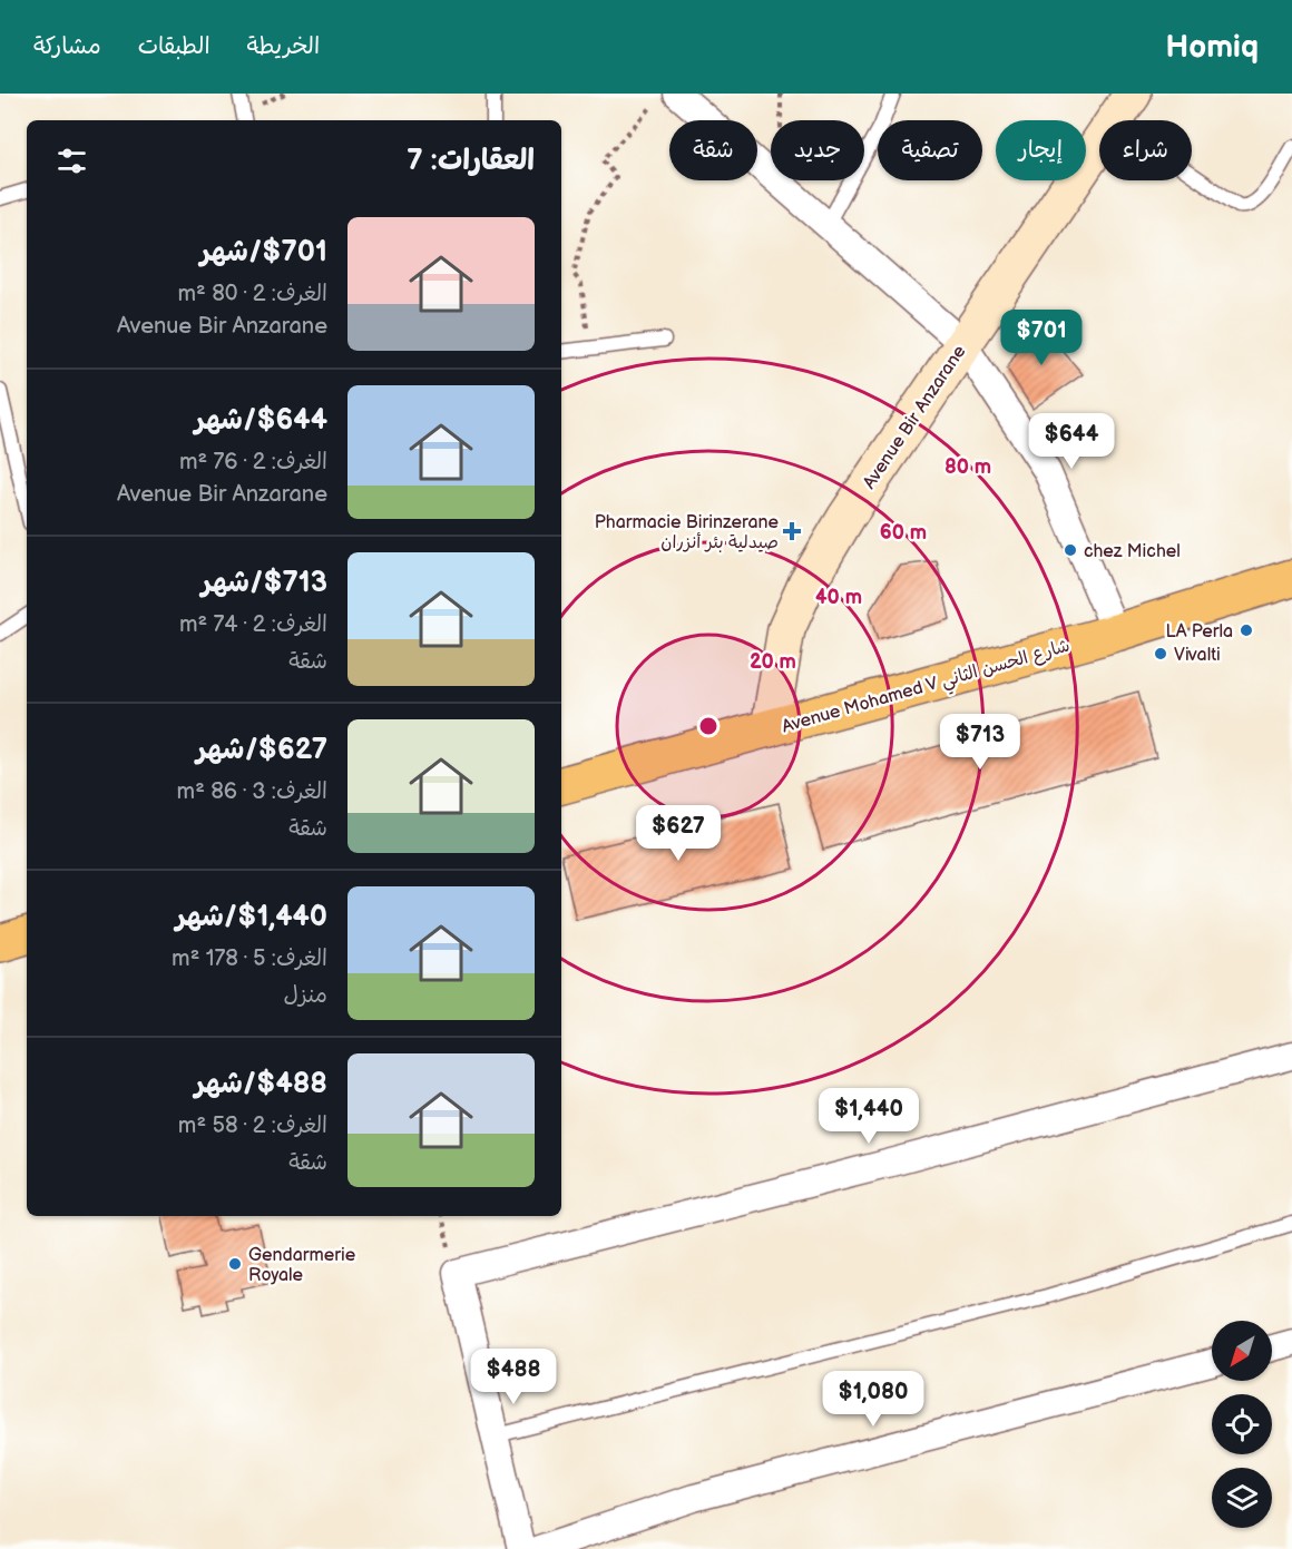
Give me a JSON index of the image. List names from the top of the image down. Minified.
{"streets":{"main road":["Avenue Mohamed V شارع الحسن الثاني"],"street":["Avenue Bir Anzarane"]},"crossings":[["Avenue Bir Anzarane","Avenue Mohamed V شارع الحسن الثاني"]],"places":{"health":["Pharmacie Birinzerane صيدلية بئر أنزران"],"other":["chez Michel","LA Perla","Vivalti","Gendarmerie Royale"]},"north":"bottom left","page":{"header":"Homiq","nav":["الخريطة","الطبقات","مشاركة"],"chip":["شراء","إيجار","تصفية","جديد","شقة"],"heading":"العقارات: 7","list":[{"name":"$701/شهر","note":"الغرف: 2 · 80 m² · Avenue Bir Anzarane"},{"name":"$644/شهر","note":"الغرف: 2 · 76 m² · Avenue Bir Anzarane"},{"name":"$713/شهر","note":"الغرف: 2 · 74 m² · شقة"},{"name":"$627/شهر","note":"الغرف: 3 · 86 m² · شقة"},{"name":"$1,440/شهر","note":"الغرف: 5 · 178 m² · منزل"},{"name":"$488/شهر","note":"الغرف: 2 · 58 m² · شقة"}],"price":["$701","$644","$713","$627","$1,440","$488","$1,080"]},"rings":["80 m","60 m","40 m","20 m"]}
